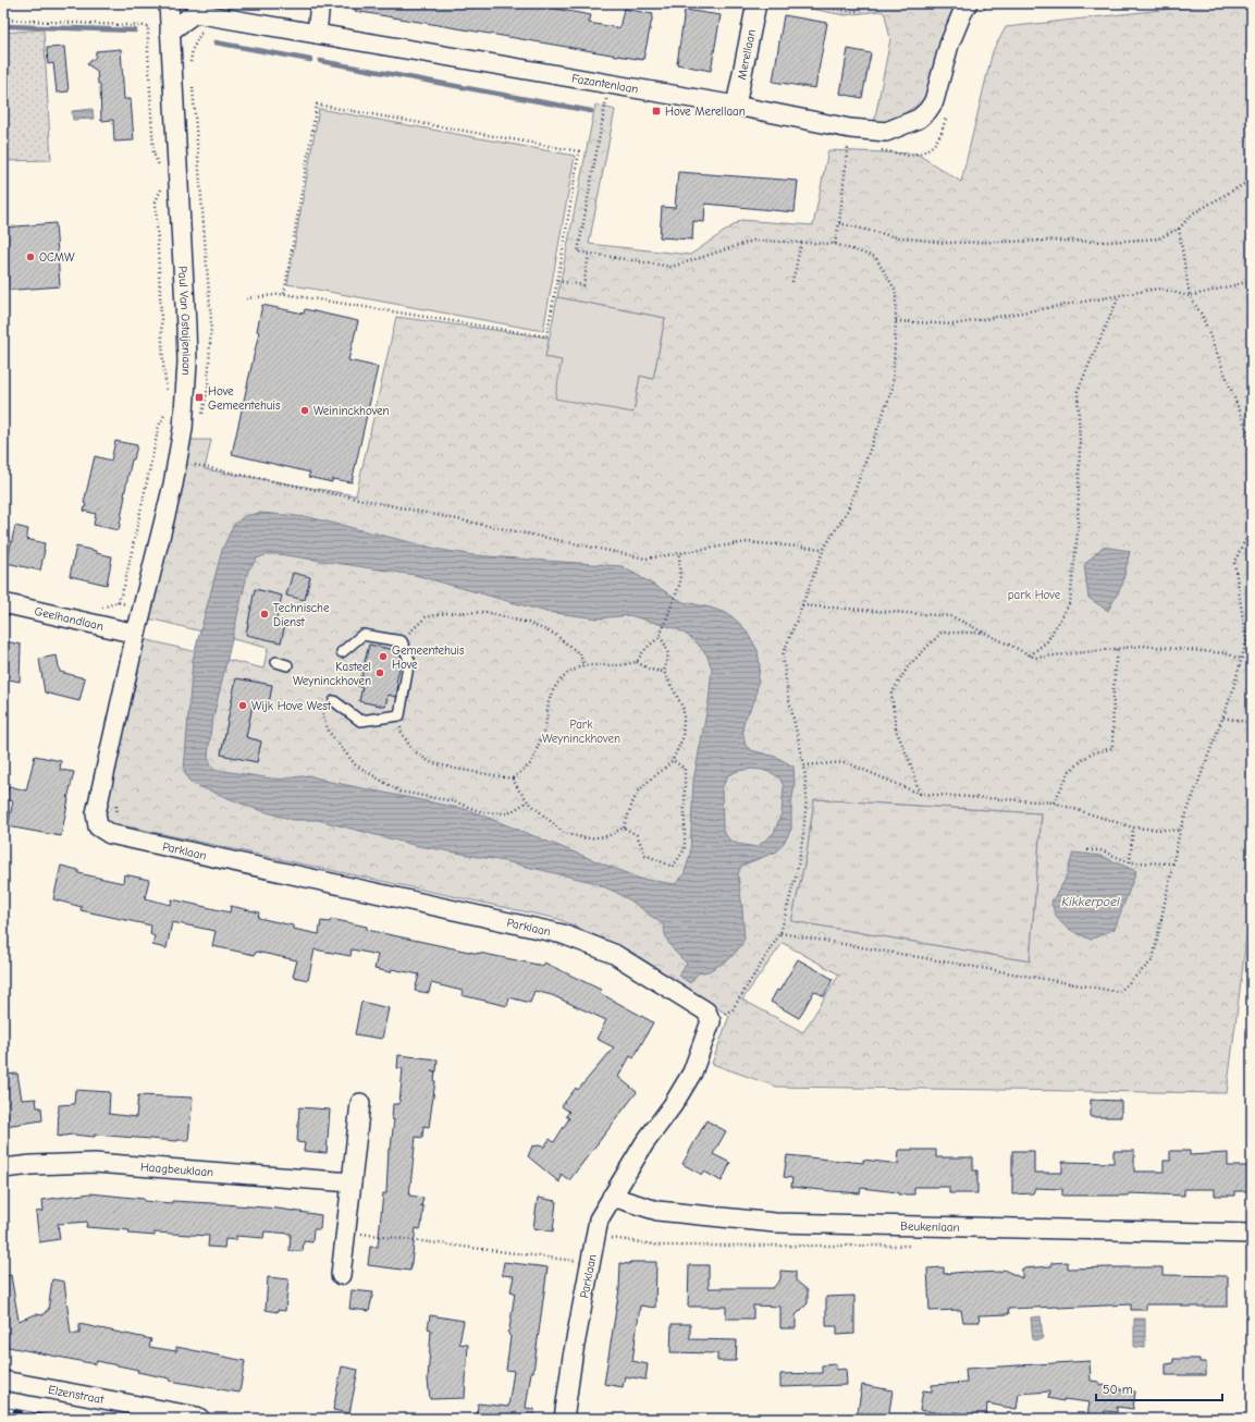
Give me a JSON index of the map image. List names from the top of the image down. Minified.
{"streets":{"street":["Merellaan","Fazantenlaan","Paul Van Ostaijenlaan","Geelhandlaan","Parklaan","Haagbeuklaan","Beukenlaan","Elzenstraat"]},"crossings":[["Merellaan","Fazantenlaan"],["Fazantenlaan","Paul Van Ostaijenlaan"],["Paul Van Ostaijenlaan","Geelhandlaan"],["Paul Van Ostaijenlaan","Parklaan"],["Geelhandlaan","Parklaan"],["Parklaan","Beukenlaan"]],"water":["Kikkerpoel"],"parks":["park Hove","Park Weyninckhoven"],"places":{"transit":["Hove Merellaan","Hove Gemeentehuis"],"other":["OCMW","Weininckhoven","Technische Dienst","Gemeentehuis Hove","Kasteel Weyninckhoven","Wijk Hove West"]},"scale_bar":"50 m"}
